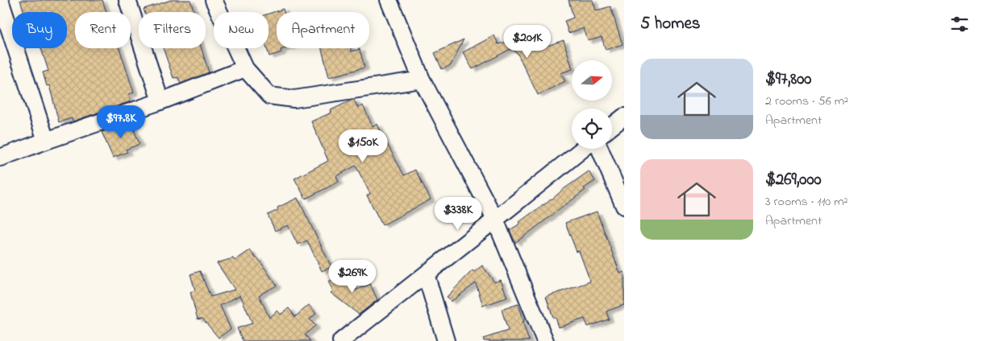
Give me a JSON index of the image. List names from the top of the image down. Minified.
{"north":"right","page":{"heading":"5 homes","chip":["Buy","Rent","Filters","New","Apartment"],"price":["$201K","$97.8K","$150K","$338K","$269K"],"list":[{"name":"$97,800","note":"2 rooms · 56 m² · Apartment"},{"name":"$269,000","note":"3 rooms · 110 m² · Apartment"}]}}
